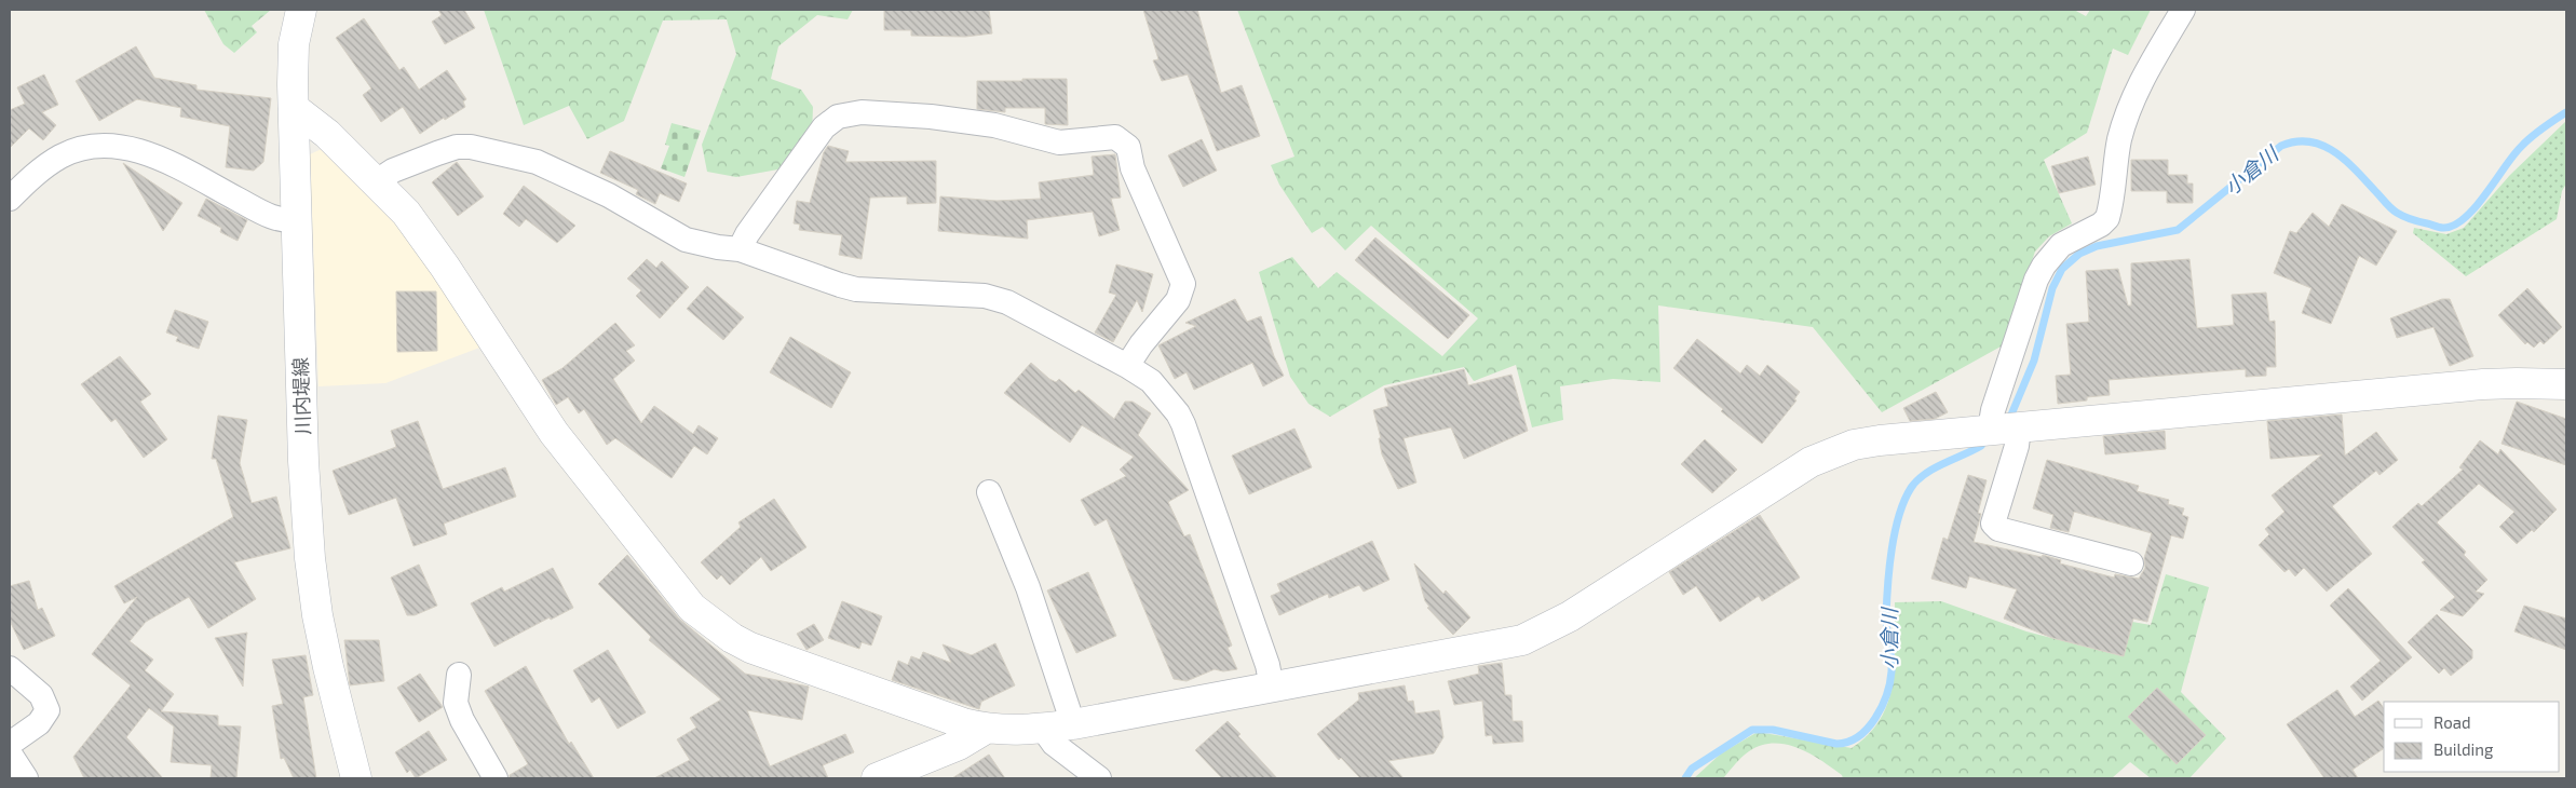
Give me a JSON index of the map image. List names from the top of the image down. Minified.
{"streets":{"street":["川内堤線"]},"water":["小倉川"],"legend":["Road","Building"]}
